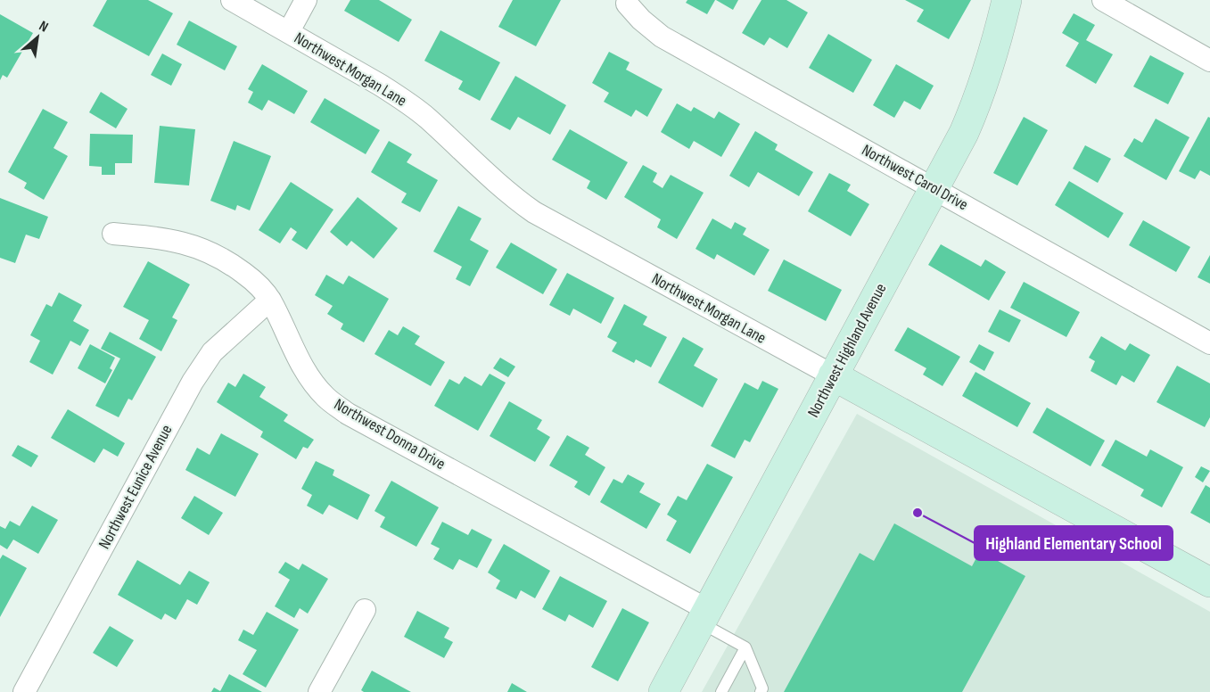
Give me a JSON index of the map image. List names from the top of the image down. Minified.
{"streets":{"main road":["Northwest Morgan Lane","Northwest Highland Avenue"],"street":["Northwest Carol Drive","Northwest Donna Drive","Northwest Eunice Avenue"]},"crossings":[["Northwest Morgan Lane","Northwest Highland Avenue"],["Northwest Carol Drive","Northwest Highland Avenue"],["Northwest Highland Avenue","Northwest Donna Drive"],["Northwest Donna Drive","Northwest Eunice Avenue"]],"places":["Highland Elementary School"],"north":"top right"}
